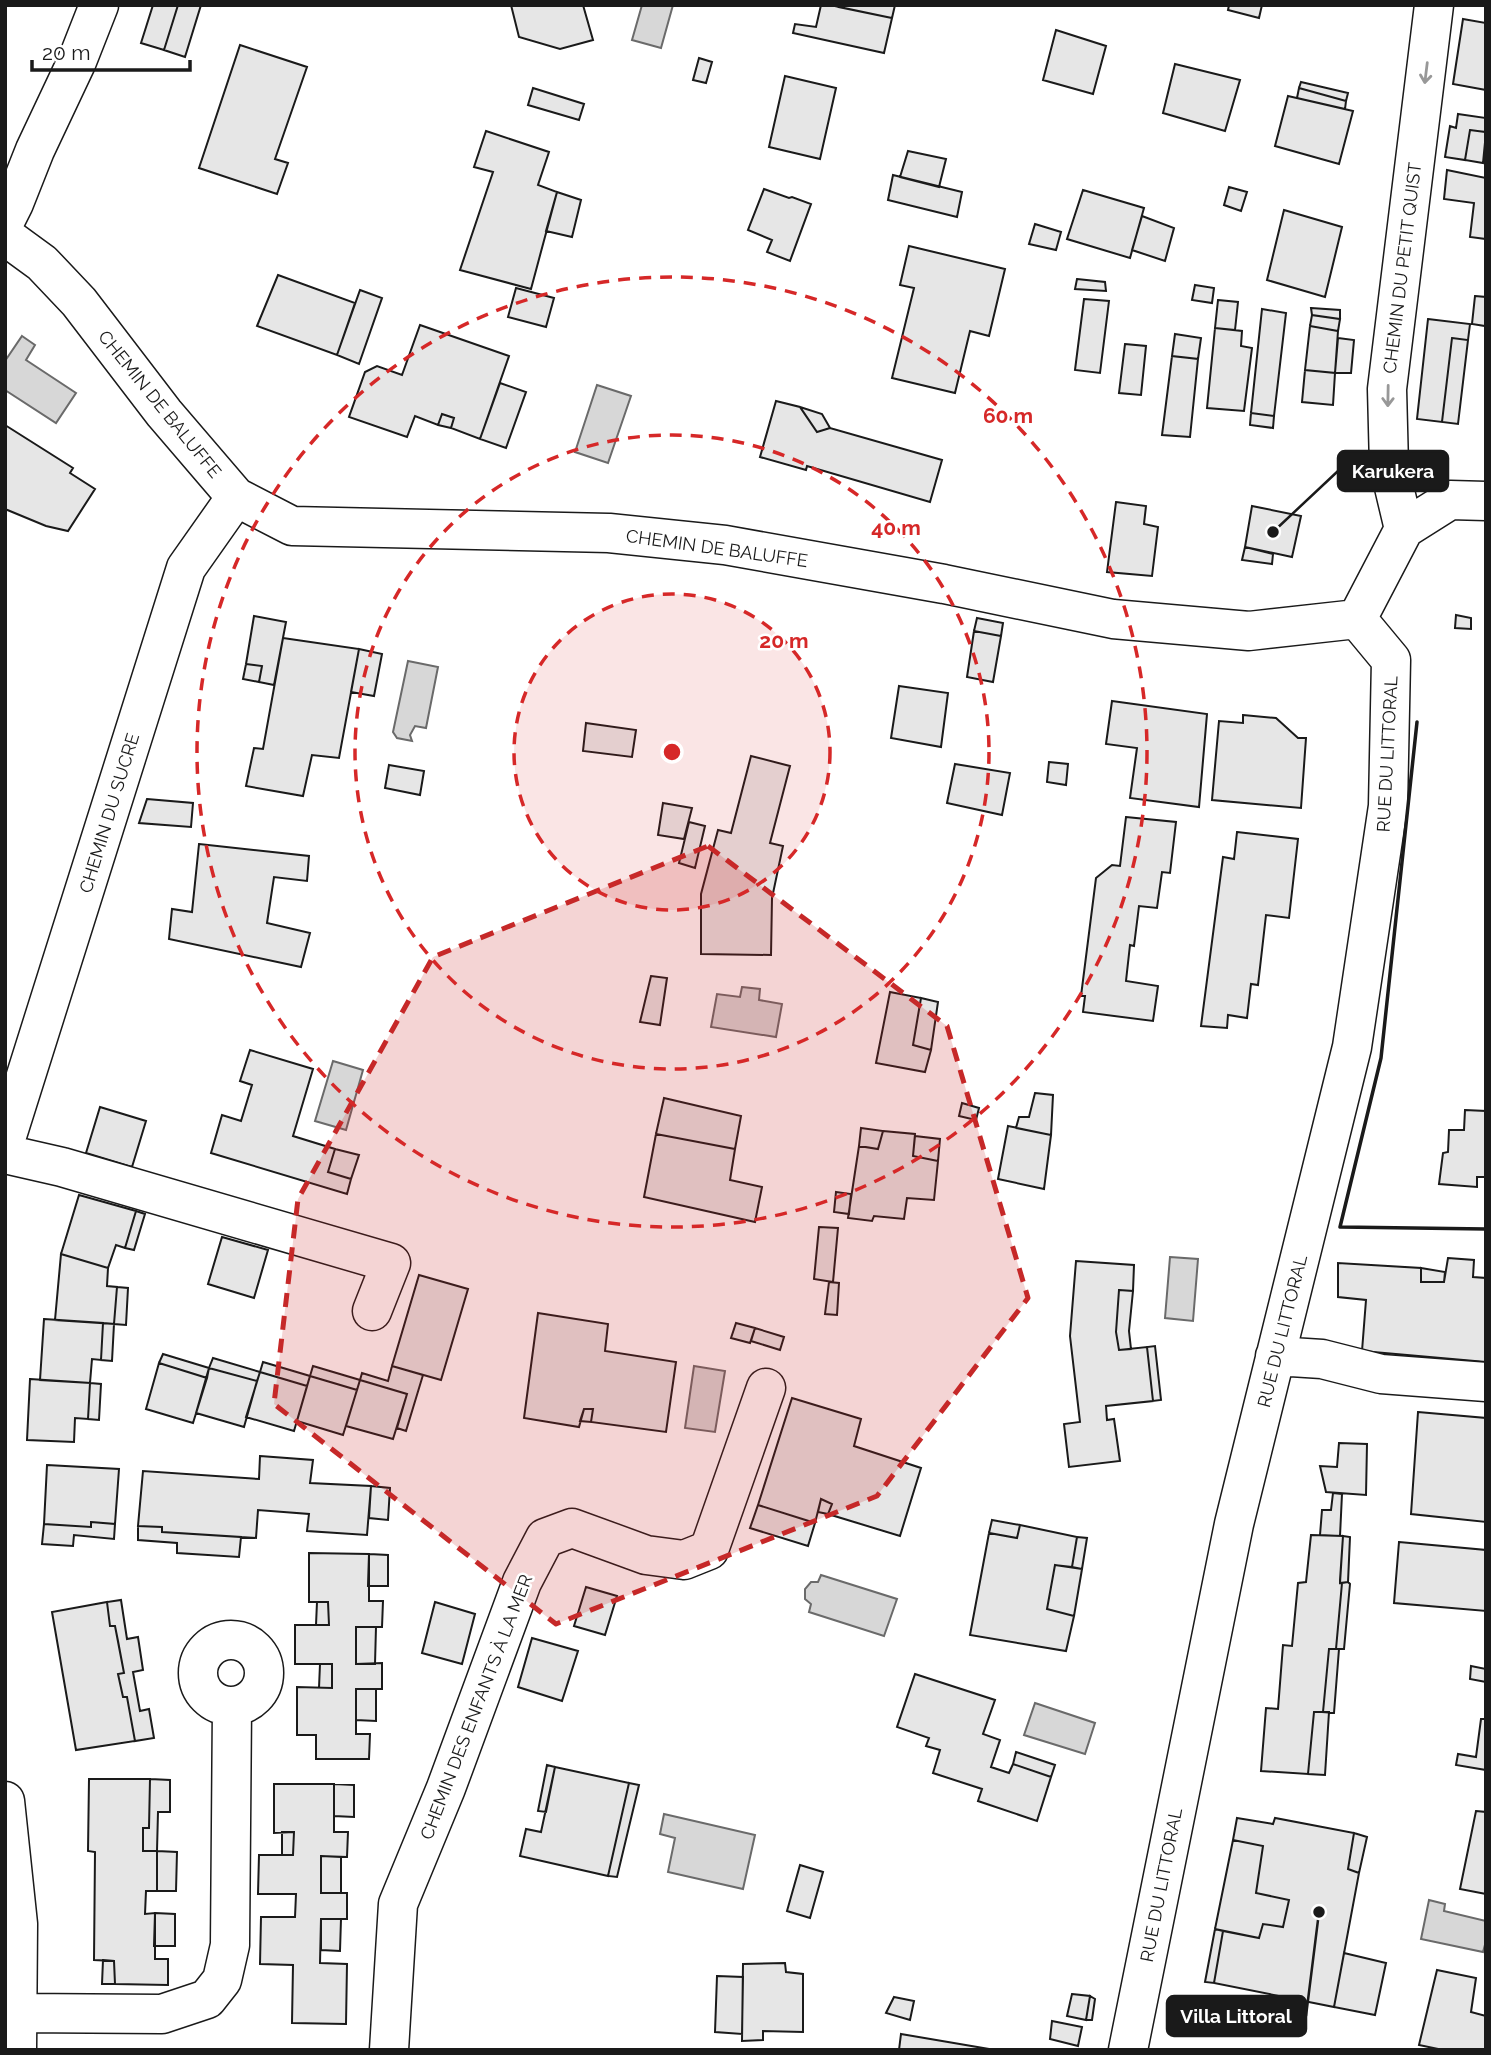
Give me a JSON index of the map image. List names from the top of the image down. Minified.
{"streets":{"street":["CHEMIN DU PETIT QUIST","CHEMIN DE BALUFFE","RUE DU LITTORAL","CHEMIN DU SUCRE","CHEMIN DES ENFANTS À LA MER"]},"crossings":[["CHEMIN DE BALUFFE","RUE DU LITTORAL"],["CHEMIN DE BALUFFE","CHEMIN DU SUCRE"]],"one_way":["CHEMIN DU PETIT QUIST"],"places":["Karukera","Villa Littoral"],"scale_bar":"20 m","rings":["60 m","40 m","20 m"]}
